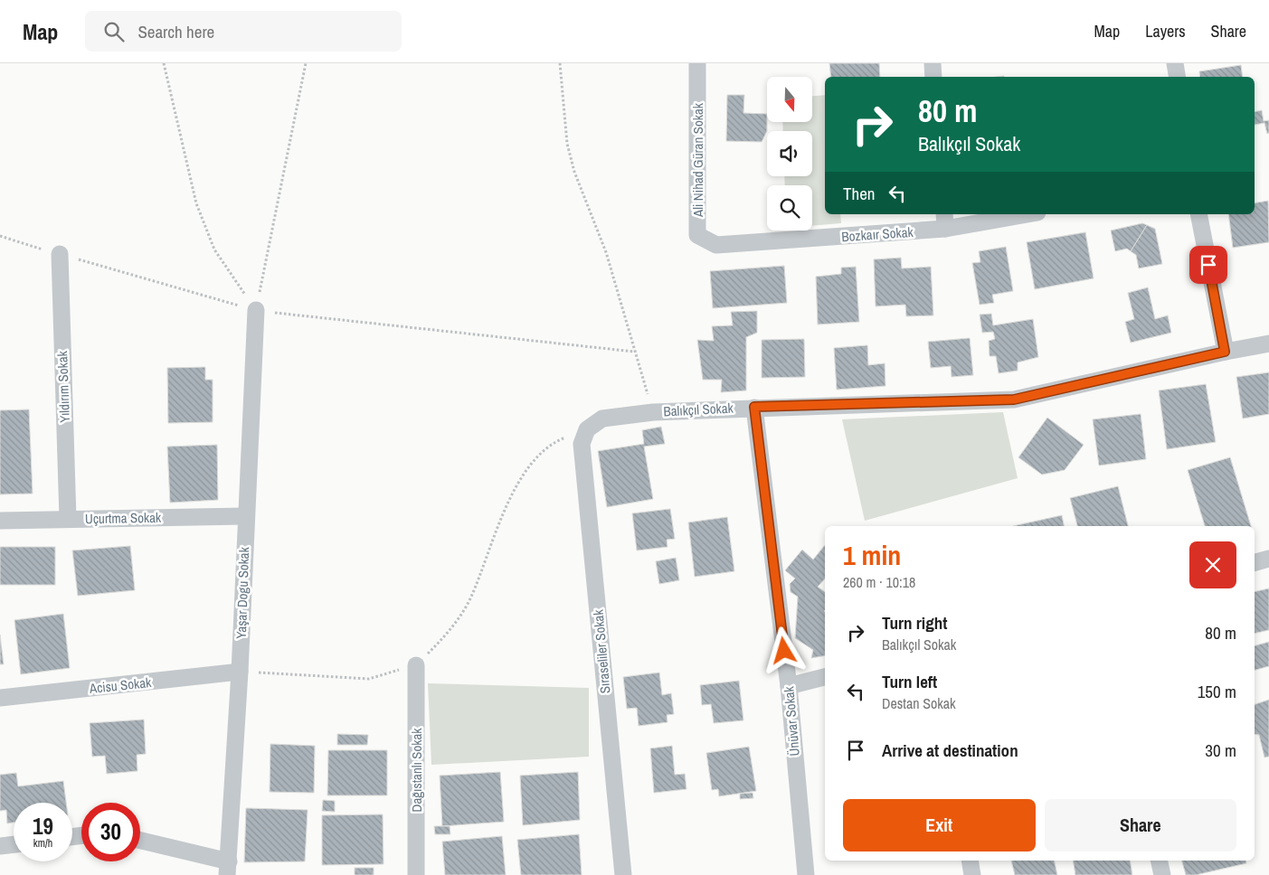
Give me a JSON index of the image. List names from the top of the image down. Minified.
{"streets":{"street":["Ali Nihad Güran Sokak","Bozkaır Sokak","Yıldırım Sokak","Balıkçıl Sokak","Uçurtma Sokak","Yaşar Dogu Sokak","Sıraseliler Sokak","Acisu Sokak","Ünüvar Sokak","Dağıstanlı Sokak"]},"crossings":[["Ali Nihad Güran Sokak","Bozkaır Sokak"],["Yıldırım Sokak","Uçurtma Sokak"],["Balıkçıl Sokak","Sıraseliler Sokak"],["Balıkçıl Sokak","Ünüvar Sokak"],["Uçurtma Sokak","Yaşar Dogu Sokak"],["Yaşar Dogu Sokak","Acisu Sokak"]],"north":"bottom","page":{"header":"Map","search":"Search here","nav":["Map","Layers","Share"],"turn":["80 m","Balıkçıl Sokak"],"then":"Then","heading":["1 min","260 m · 10:18"],"list":[{"name":"Turn right","note":"Balıkçıl Sokak","value":"80 m"},{"name":"Turn left","note":"Destan Sokak","value":"150 m"},{"name":"Arrive at destination","value":"30 m"}],"buttons":["Exit","Share"],"speed":"19 km/h","limit":"30"}}
